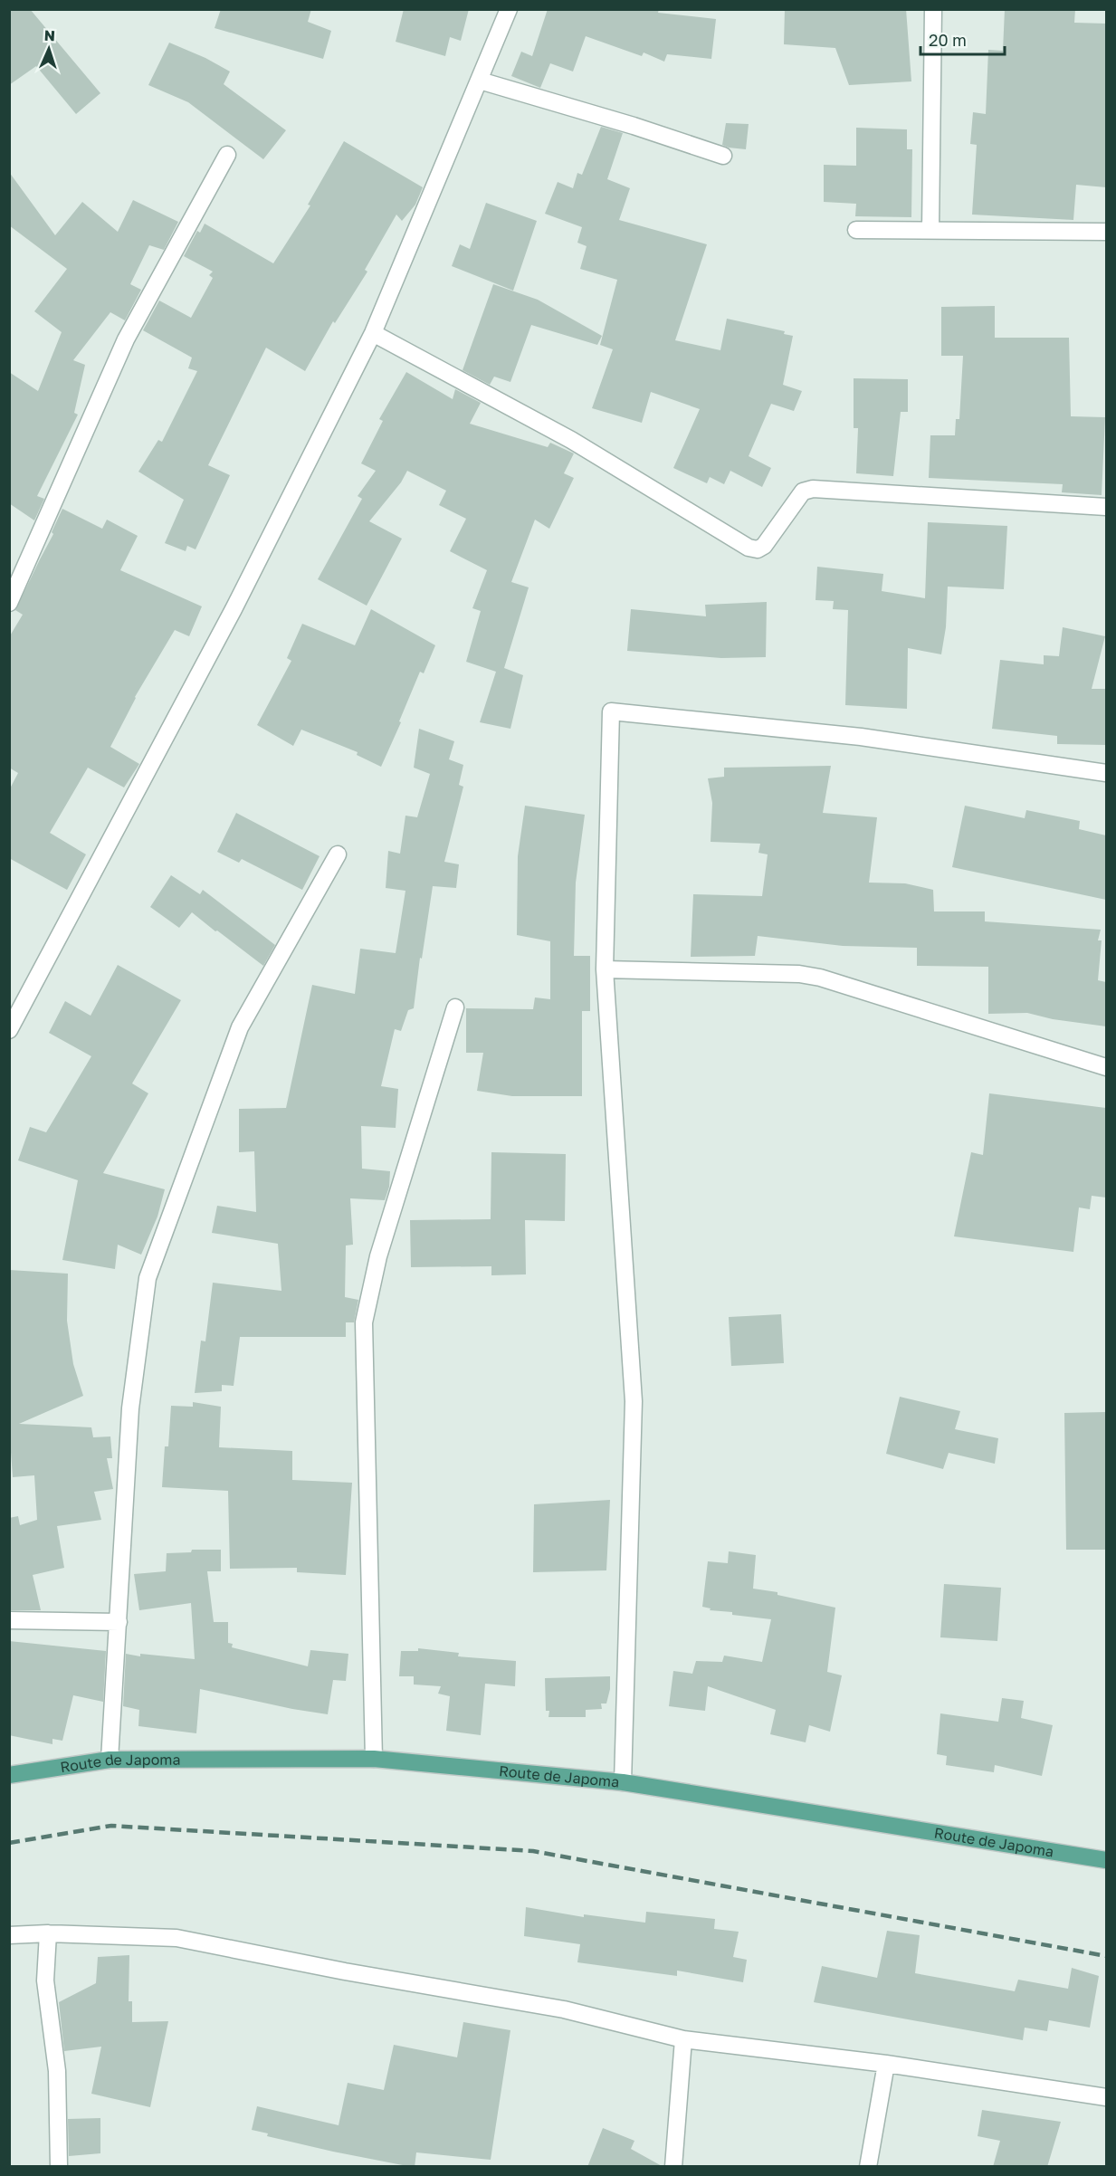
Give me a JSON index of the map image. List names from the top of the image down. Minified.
{"streets":{"main road":["Route de Japoma"]},"scale_bar":"20 m","north":"top"}
